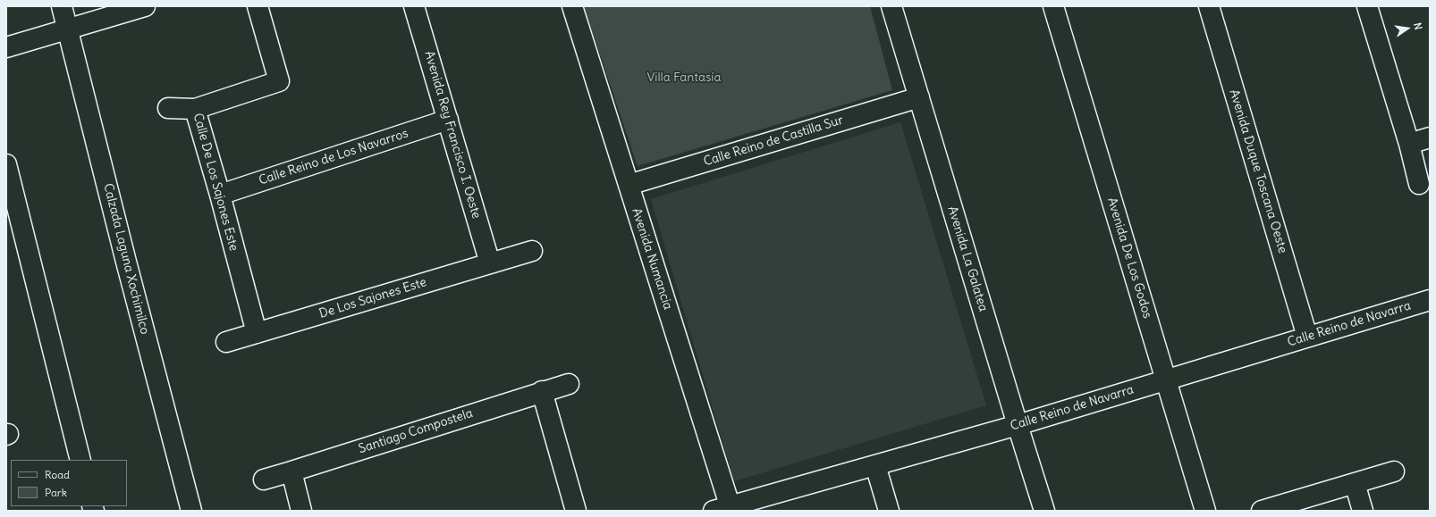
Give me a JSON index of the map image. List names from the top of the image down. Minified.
{"streets":{"street":["Avenida Rey Francisco I. Oeste","Calle Reino de Castilla Sur","Calle Reino de Los Navarros","Avenida Duque Toscana Oeste","Calle De Los Sajones Este","Avenida De Los Godos","Calzada Laguna Xochimilco","Avenida Numancia","Avenida La Galatea","De Los Sajones Este","Calle Reino de Navarra","Santiago Compostela"]},"crossings":[["Avenida Rey Francisco I. Oeste","Calle Reino de Los Navarros"],["Avenida Rey Francisco I. Oeste","De Los Sajones Este"],["Calle Reino de Castilla Sur","Avenida Numancia"],["Calle Reino de Castilla Sur","Avenida La Galatea"],["Calle Reino de Los Navarros","Calle De Los Sajones Este"],["Avenida Duque Toscana Oeste","Calle Reino de Navarra"],["Calle De Los Sajones Este","De Los Sajones Este"],["Avenida De Los Godos","Calle Reino de Navarra"],["Avenida Numancia","Calle Reino de Navarra"],["Avenida La Galatea","Calle Reino de Navarra"]],"parks":["Villa Fantasía"],"legend":["Road","Park"],"north":"right"}
